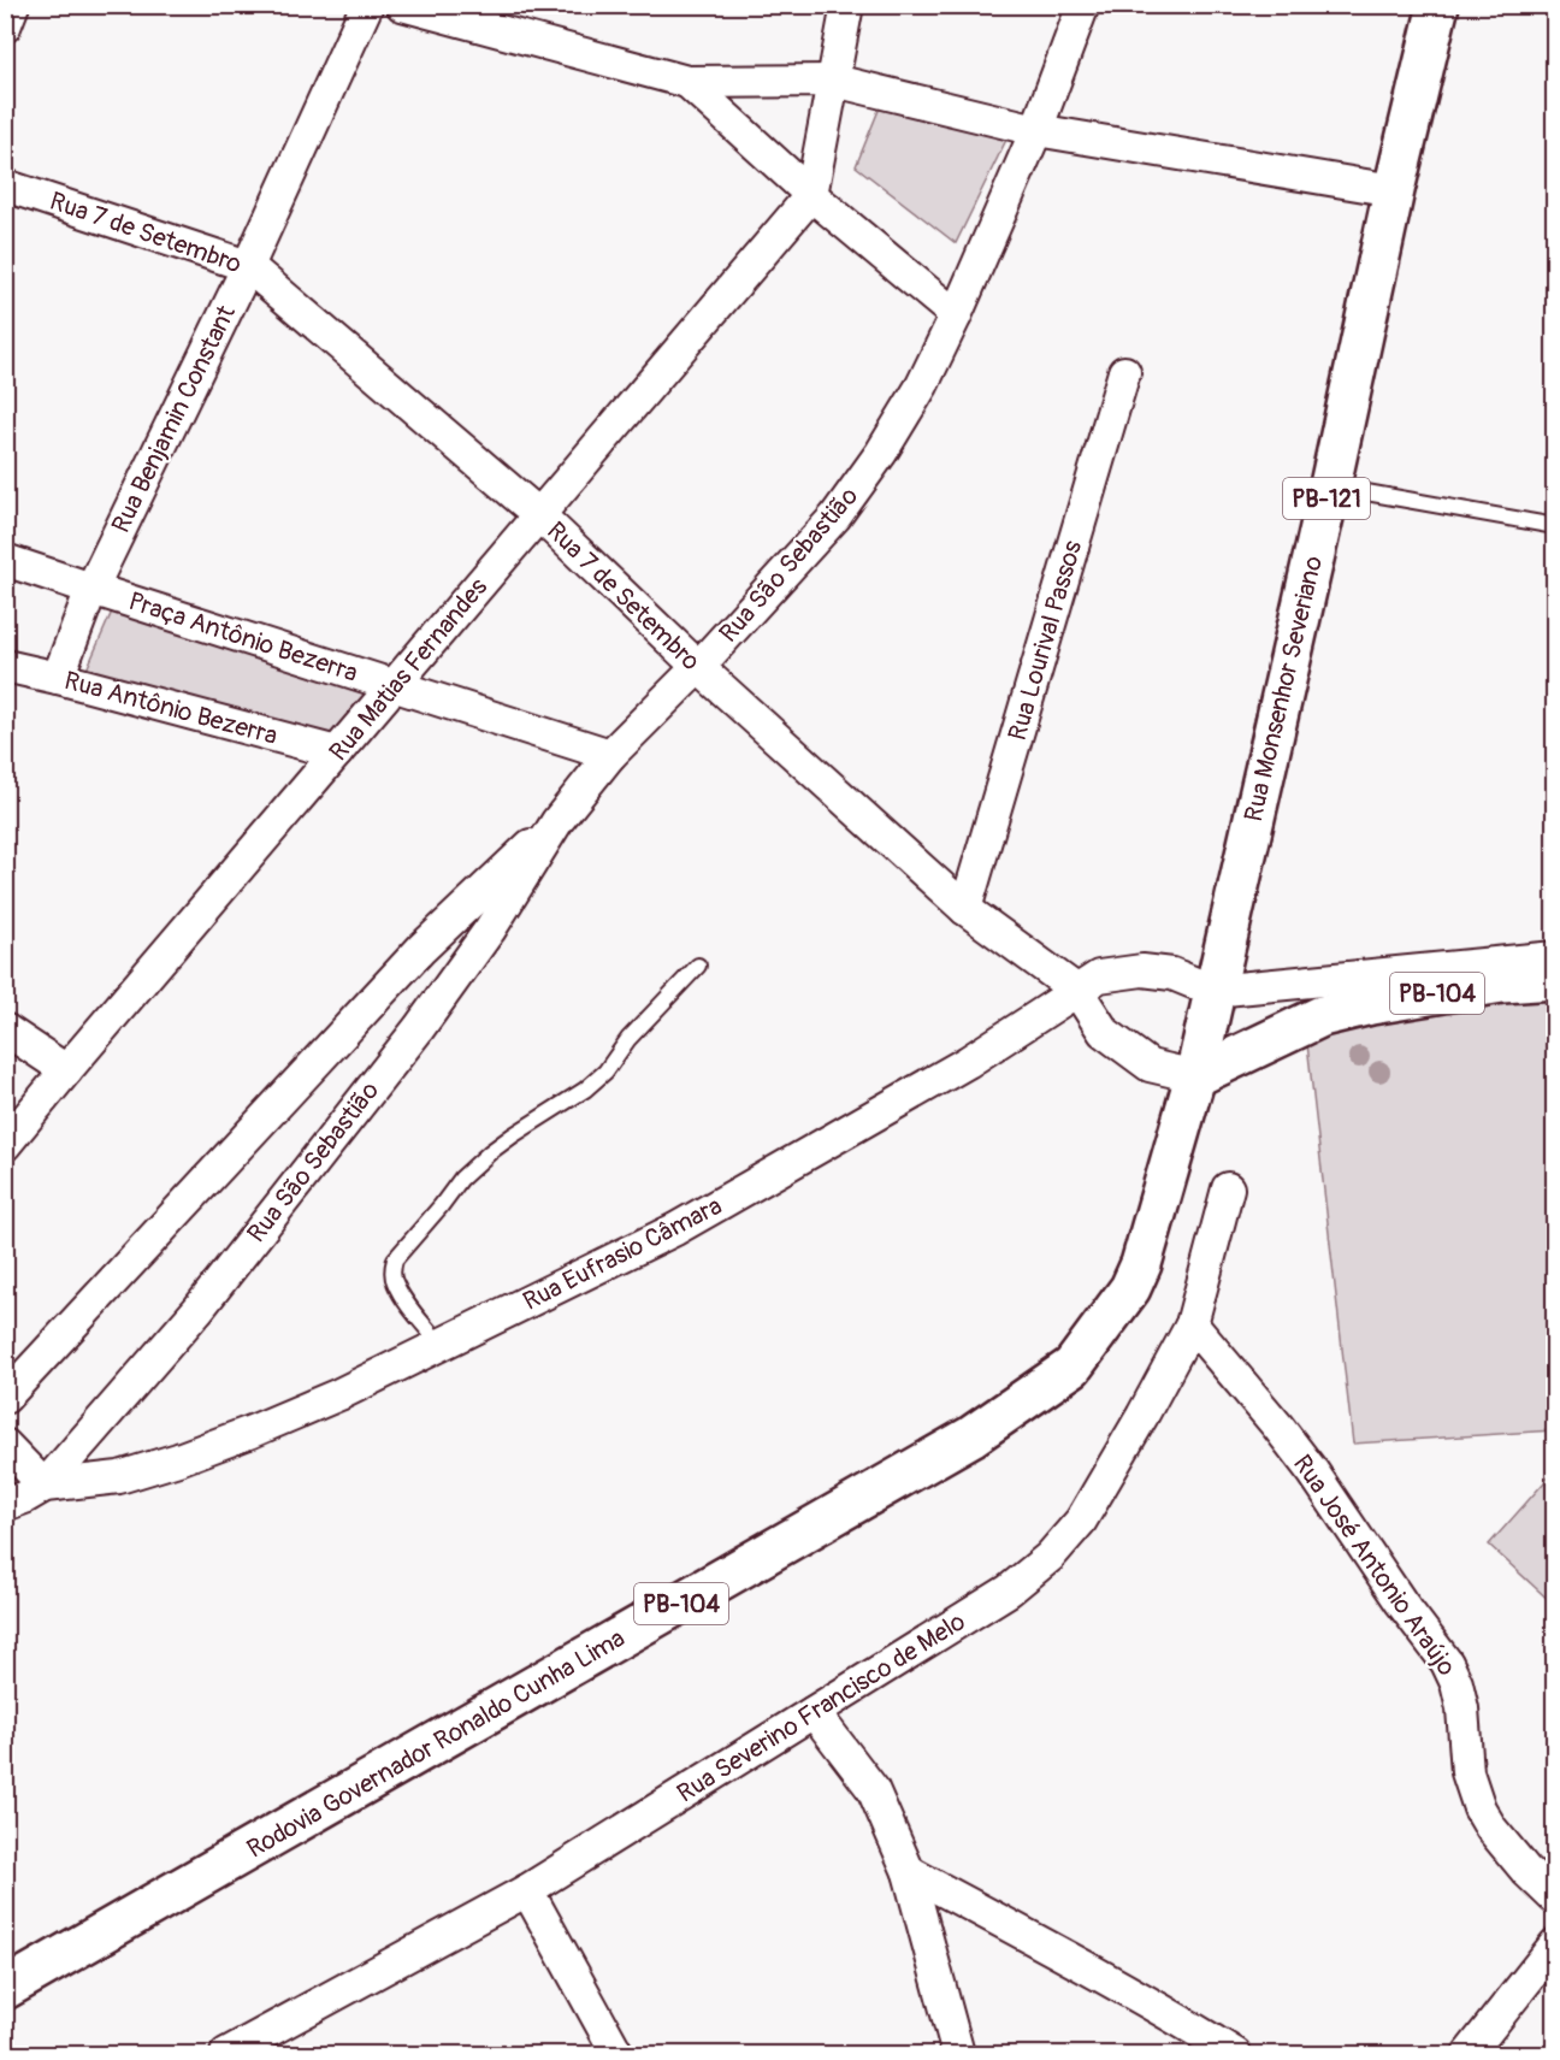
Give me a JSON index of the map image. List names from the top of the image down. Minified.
{"streets":{"main road":["PB-121","Rua Monsenhor Severiano","PB-104","Rodovia Governador Ronaldo Cunha Lima"],"street":["Rua 7 de Setembro","Rua Benjamin Constant","Rua São Sebastião","Praça Antônio Bezerra","Rua Lourival Passos","Rua Matias Fernandes","Rua Antônio Bezerra","Rua Eufrasio Câmara","Rua José Antonio Araújo","Rua Severino Francisco de Melo"]},"crossings":[["Rua 7 de Setembro","Rua Benjamin Constant"],["Rua 7 de Setembro","PB-121"],["Rua 7 de Setembro","Rua São Sebastião"],["Rua 7 de Setembro","Rua Lourival Passos"],["Rua 7 de Setembro","Rua Matias Fernandes"],["Rua 7 de Setembro","PB-104"],["Rua 7 de Setembro","Rua Eufrasio Câmara"],["Rua 7 de Setembro","Rodovia Governador Ronaldo Cunha Lima"],["Rua Benjamin Constant","Praça Antônio Bezerra"],["Rua Benjamin Constant","Rua Antônio Bezerra"],["PB-121","Rua Monsenhor Severiano"],["PB-121","PB-104"],["PB-121","Rua Eufrasio Câmara"],["PB-121","Rodovia Governador Ronaldo Cunha Lima"],["Rua São Sebastião","Praça Antônio Bezerra"],["Rua São Sebastião","Rua Eufrasio Câmara"],["Praça Antônio Bezerra","Rua Matias Fernandes"],["Rua Matias Fernandes","Rua Antônio Bezerra"],["Rua Monsenhor Severiano","Rua Eufrasio Câmara"],["PB-104","Rodovia Governador Ronaldo Cunha Lima"],["Rua José Antonio Araújo","Rua Severino Francisco de Melo"]]}
